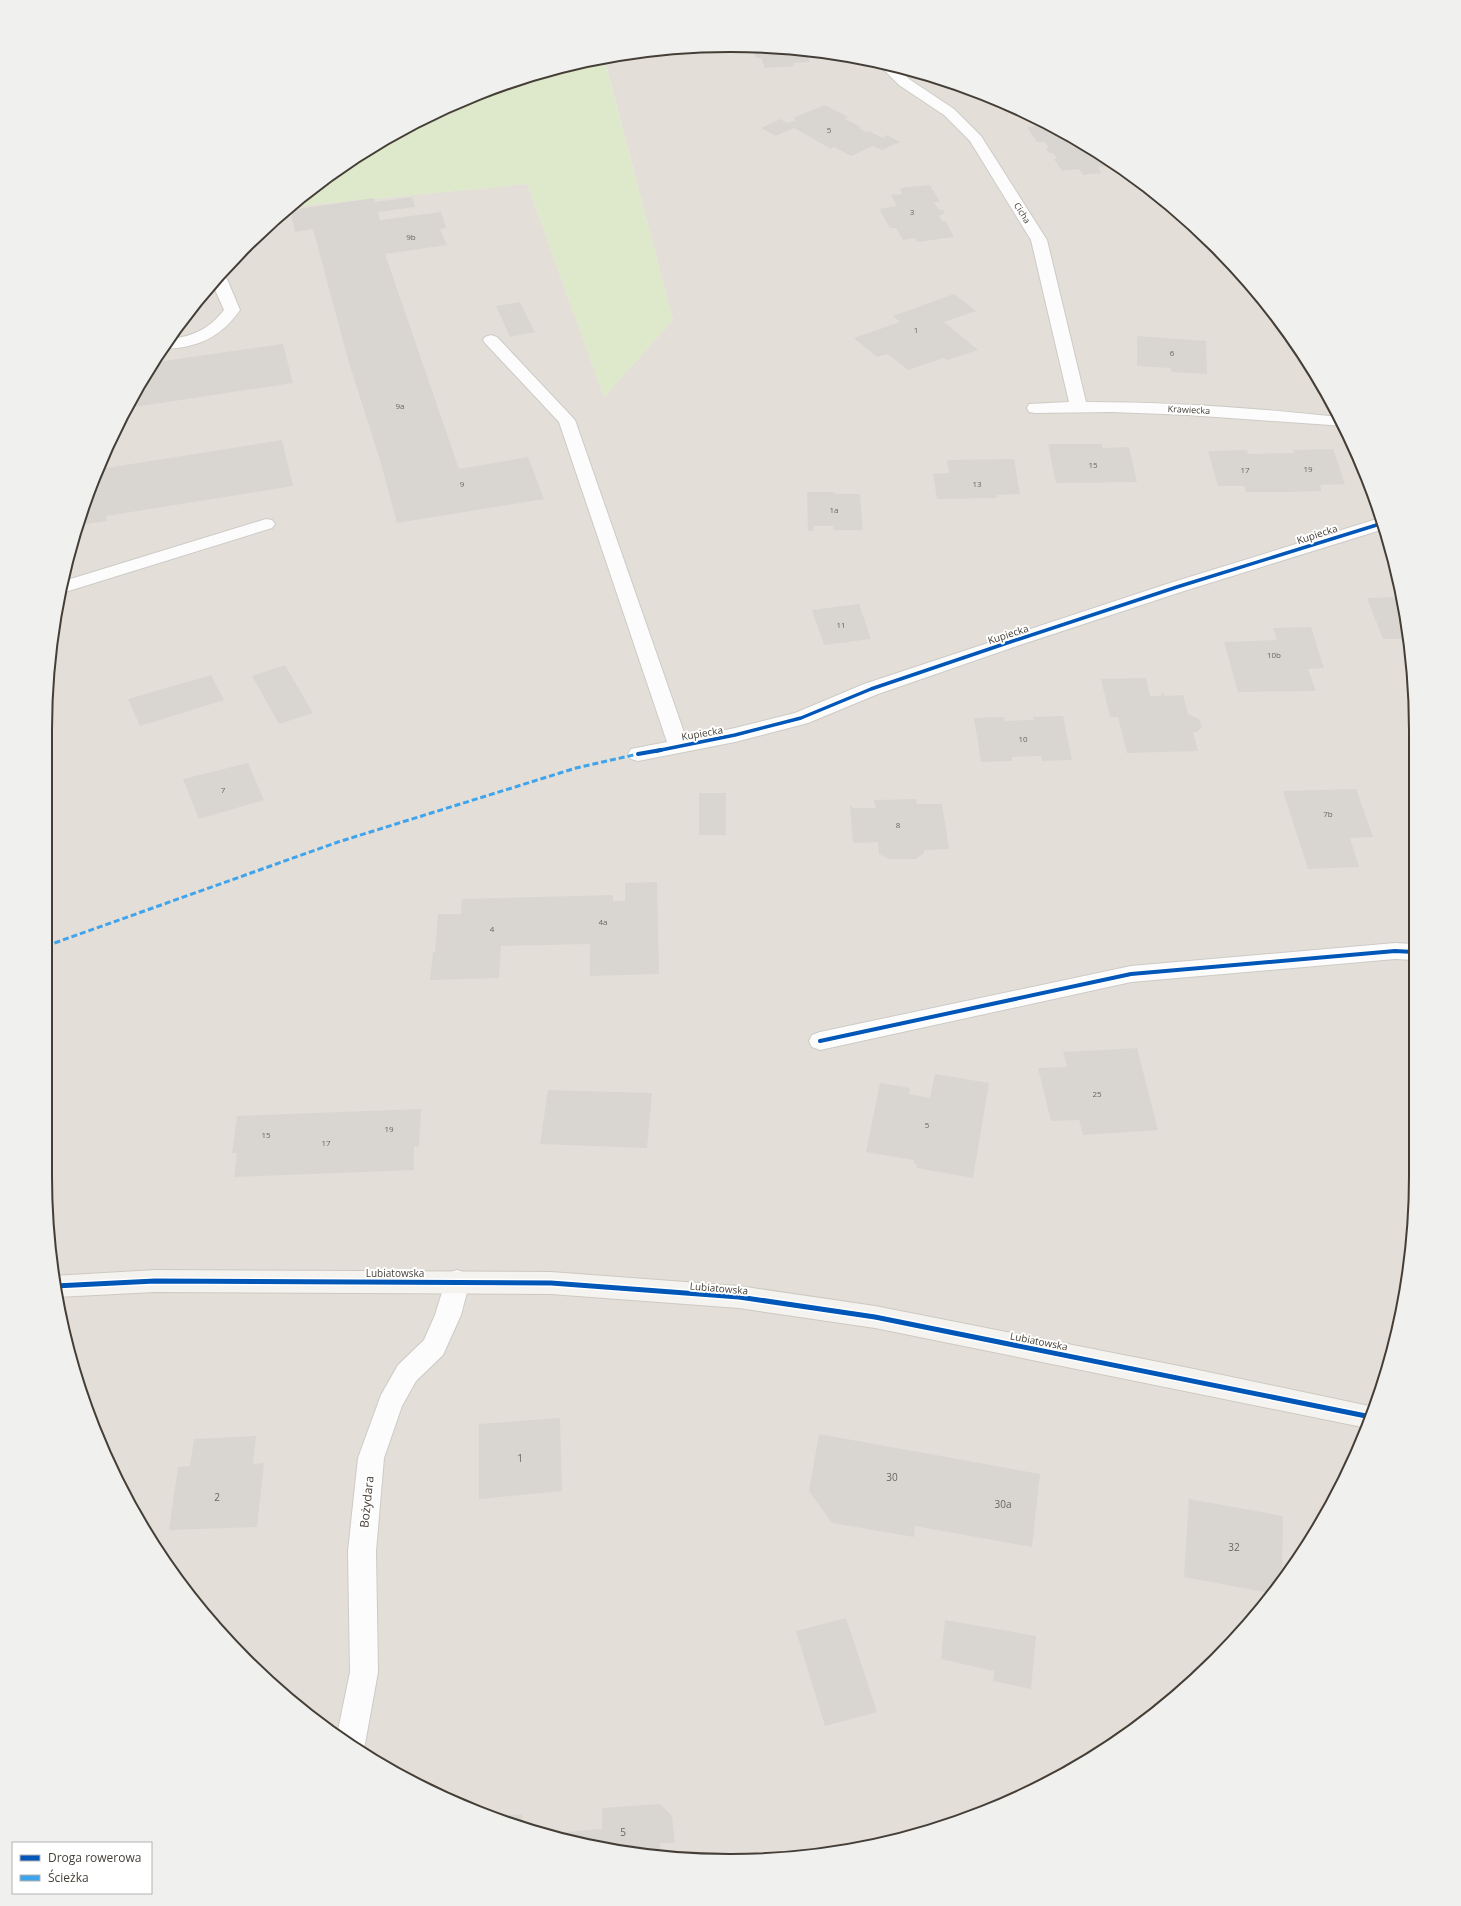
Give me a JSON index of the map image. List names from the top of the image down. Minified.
{"streets":{"street":["Cicha","Krawiecka","Kupiecka","Lubiatowska","Bożydara"]},"crossings":[["Cicha","Krawiecka"],["Lubiatowska","Bożydara"]],"house_numbers":["5","3","9b","1","6","9a","15","19","17","9","13","1a","11","10b","10","7","7b","8","4a","4","25","5","19","15","17","1","30","2","30a","32","5"],"legend":["Droga rowerowa","Ścieżka"]}
